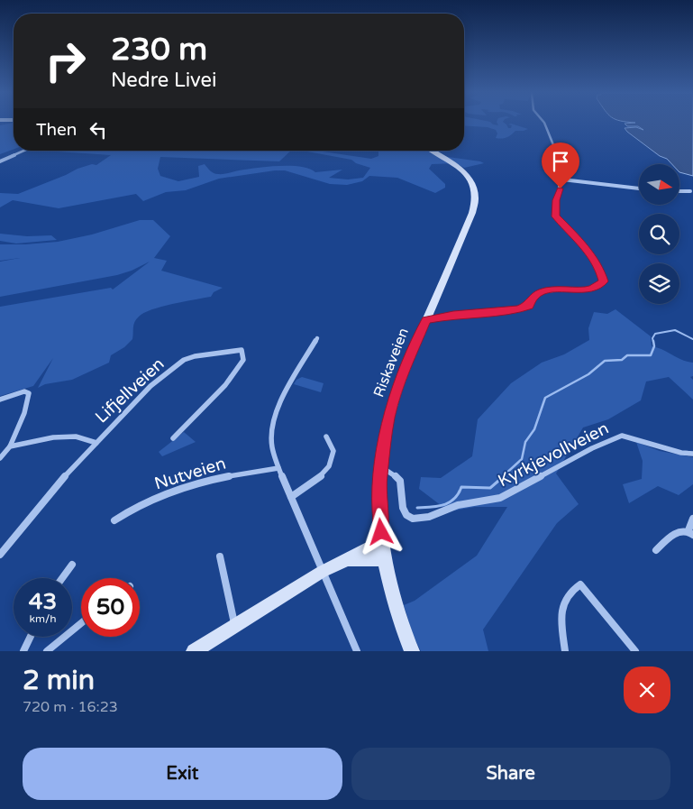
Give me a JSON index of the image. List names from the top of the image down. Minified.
{"streets":{"main road":["Riskaveien"],"street":["Lifjellveien","Kyrkjevollveien","Nutveien"]},"crossings":[["Riskaveien","Kyrkjevollveien"]],"north":"right","page":{"turn":["230 m","Nedre Livei"],"then":"Then","speed":"43 km/h","limit":"50","heading":["2 min","720 m · 16:23"],"buttons":["Exit","Share"]}}
